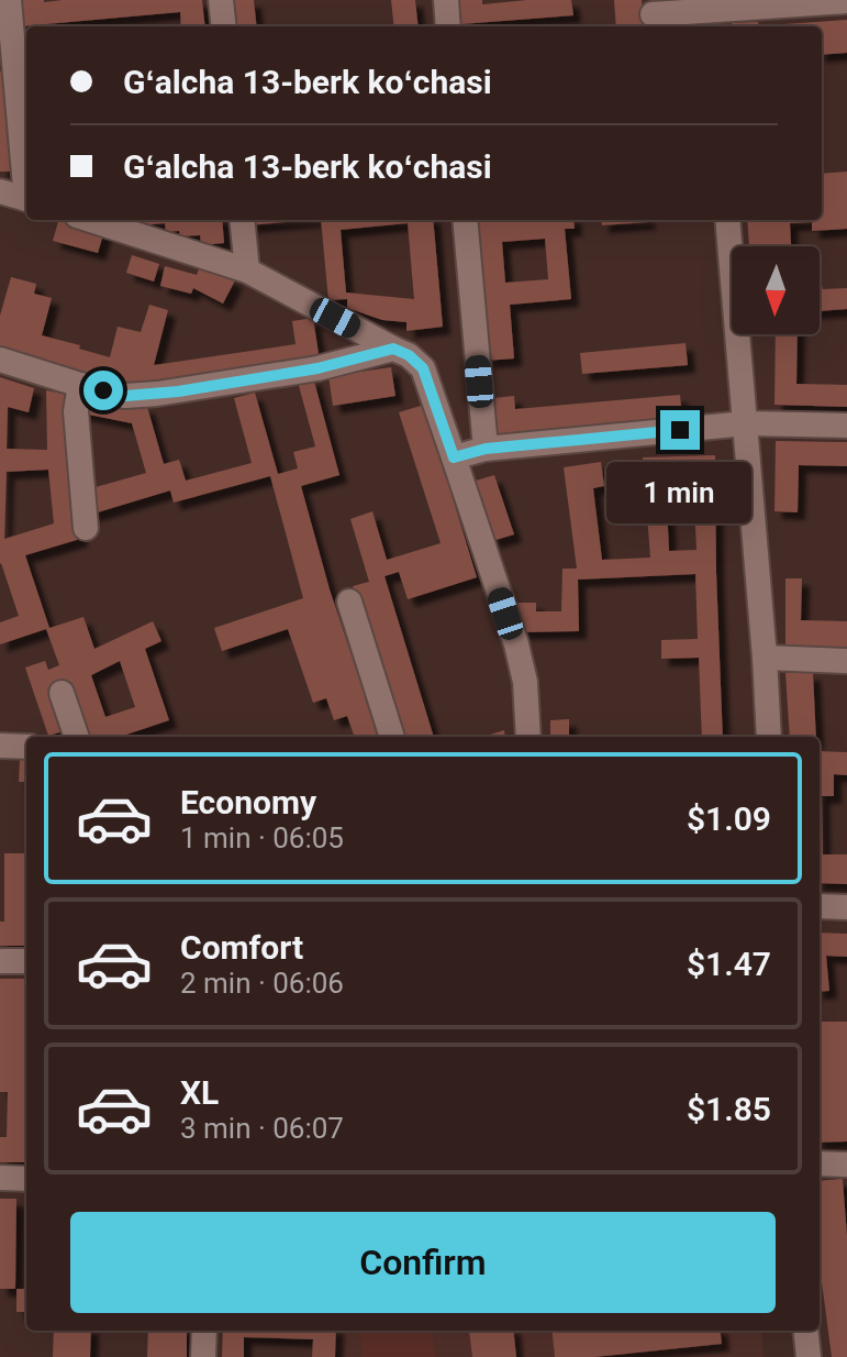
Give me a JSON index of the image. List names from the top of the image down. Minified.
{"north":"bottom","page":{"banner":["Gʻalcha 13-berk koʻchasi","Gʻalcha 13-berk koʻchasi"],"bubble":"1 min","list":[{"name":"Economy","note":"1 min · 06:05","value":"$1.09"},{"name":"Comfort","note":"2 min · 06:06","value":"$1.47"},{"name":"XL","note":"3 min · 06:07","value":"$1.85"}],"buttons":"Confirm"}}
